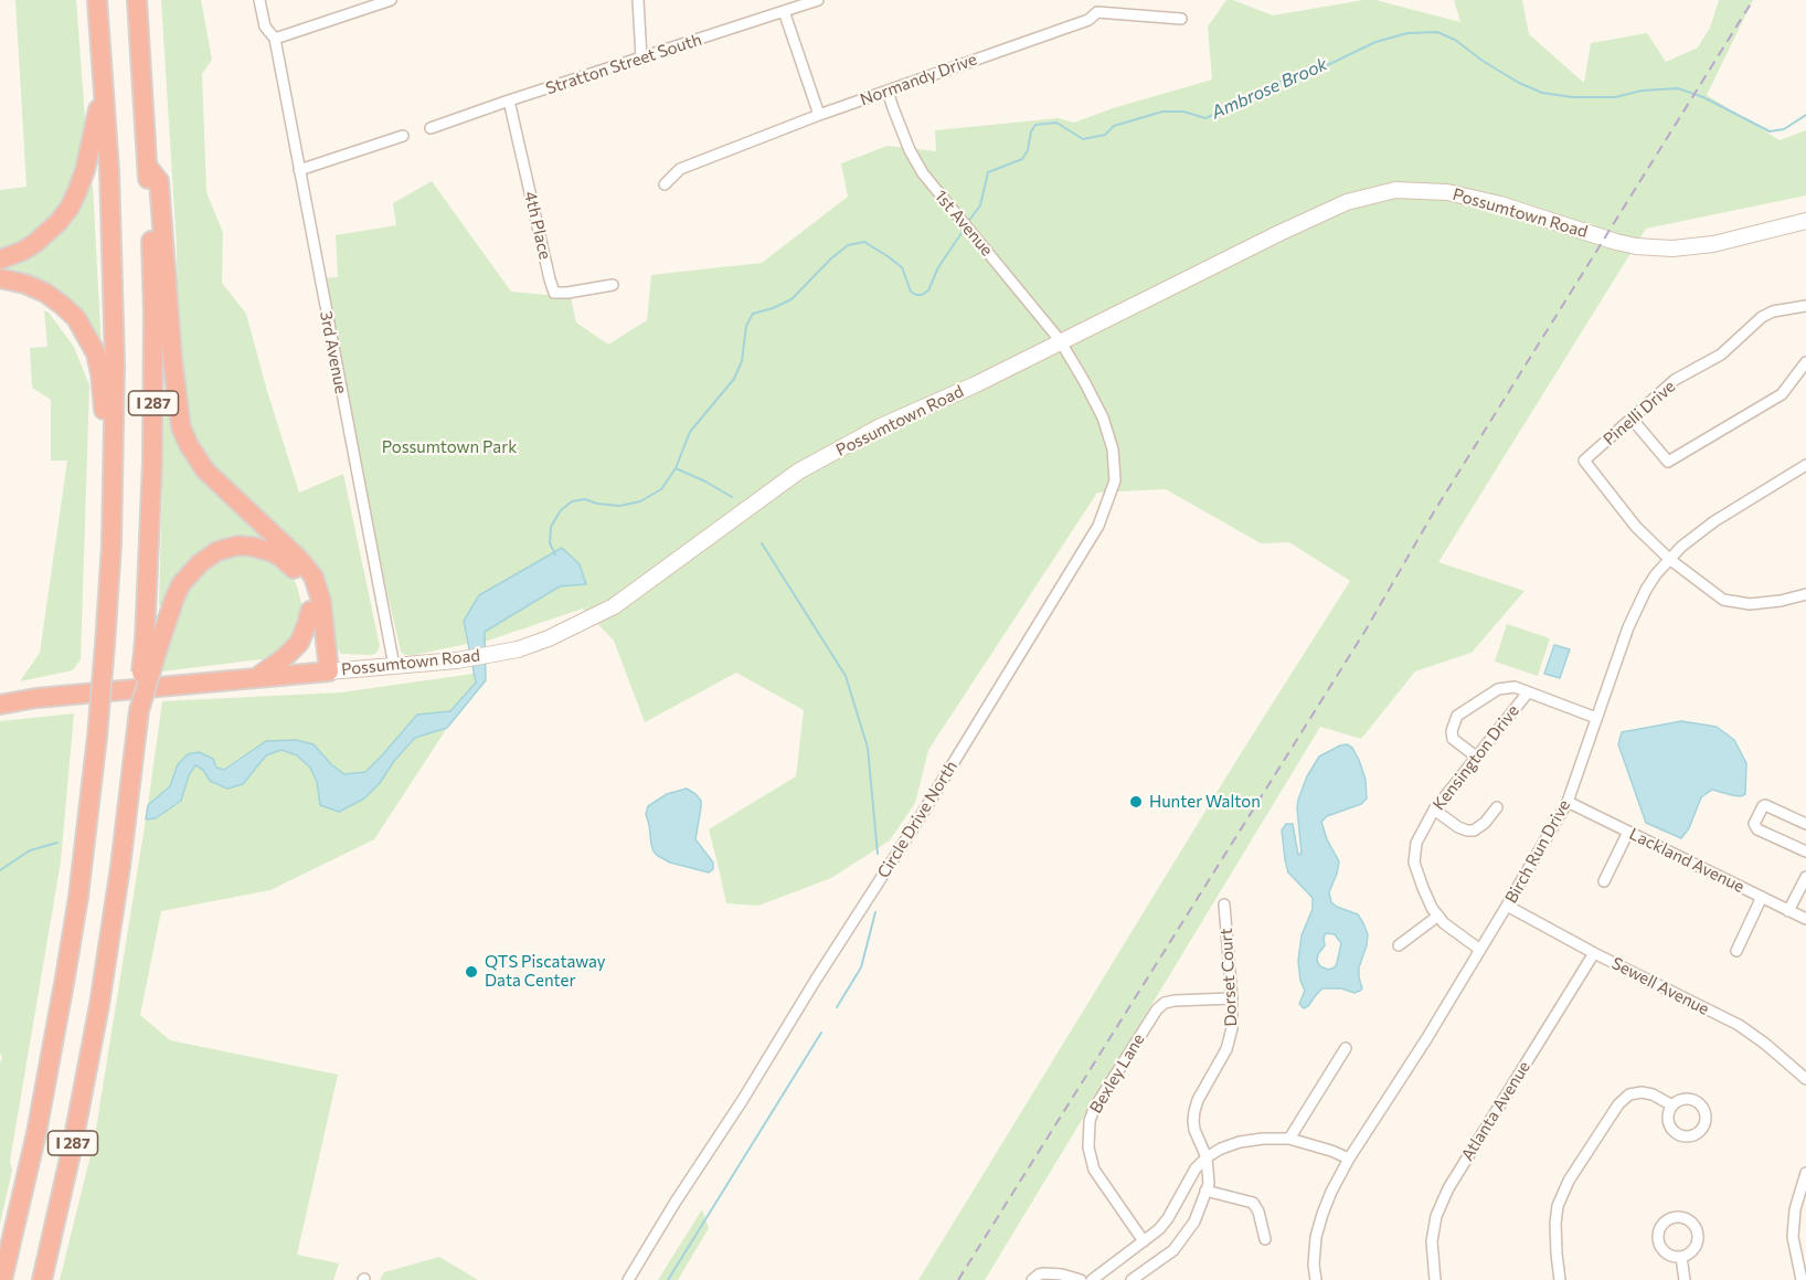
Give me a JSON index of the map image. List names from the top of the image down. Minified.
{"streets":{"highway":["Possumtown Road","I 287"],"street":["Stratton Street South","Normandy Drive","1st Avenue","4th Place","3rd Avenue","Pinelli Drive","Kensington Drive","Circle Drive North","Birch Run Drive","Lackland Avenue","Dorset Court","Sewell Avenue","Bexley Lane","Atlanta Avenue"]},"crossings":[["Stratton Street South","4th Place"],["Normandy Drive","1st Avenue"],["Possumtown Road","1st Avenue"],["Possumtown Road","3rd Avenue"],["Possumtown Road","Circle Drive North"],["1st Avenue","Circle Drive North"],["Pinelli Drive","Birch Run Drive"],["Kensington Drive","Birch Run Drive"],["Birch Run Drive","Lackland Avenue"],["Birch Run Drive","Sewell Avenue"],["Dorset Court","Bexley Lane"],["Sewell Avenue","Atlanta Avenue"]],"water":["Ambrose Brook"],"parks":["Possumtown Park"],"places":["Hunter Walton","QTS Piscataway Data Center"]}
